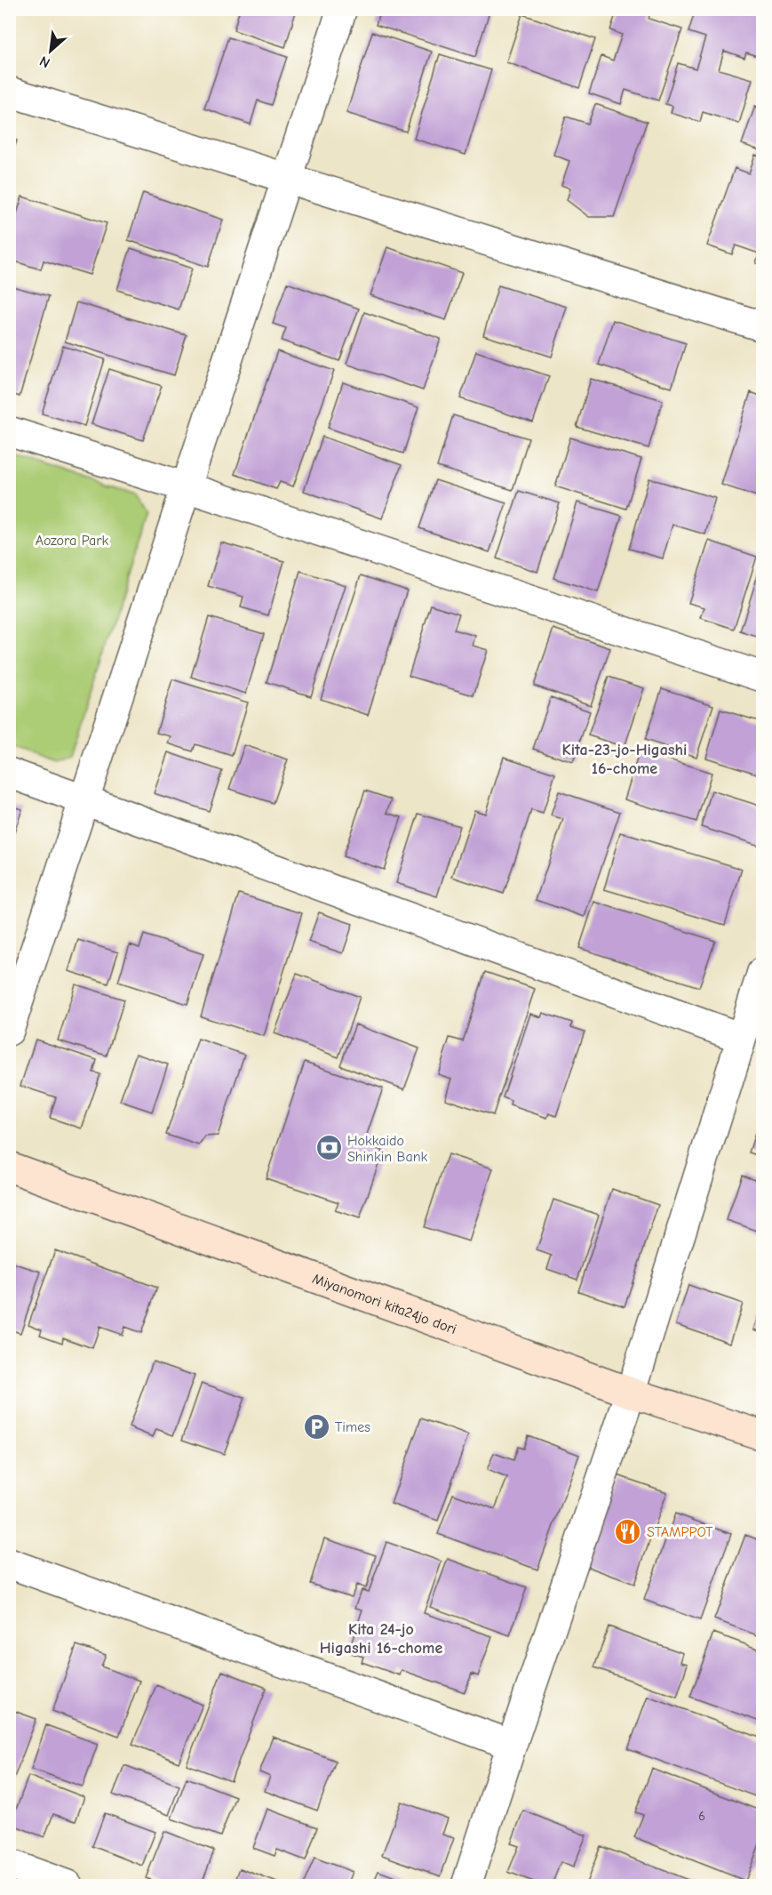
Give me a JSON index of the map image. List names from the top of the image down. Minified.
{"streets":{"street":["Miyanomori kita24jo dori"]},"districts":["Kita-23-jo-Higashi 16-chome","Kita 24-jo Higashi 16-chome"],"parks":["Aozora Park"],"places":{"bank":["Hokkaido Shinkin Bank"],"parking":["Times"],"restaurant":["STAMPPOT"]},"house_numbers":["6"],"north":"bottom left"}
